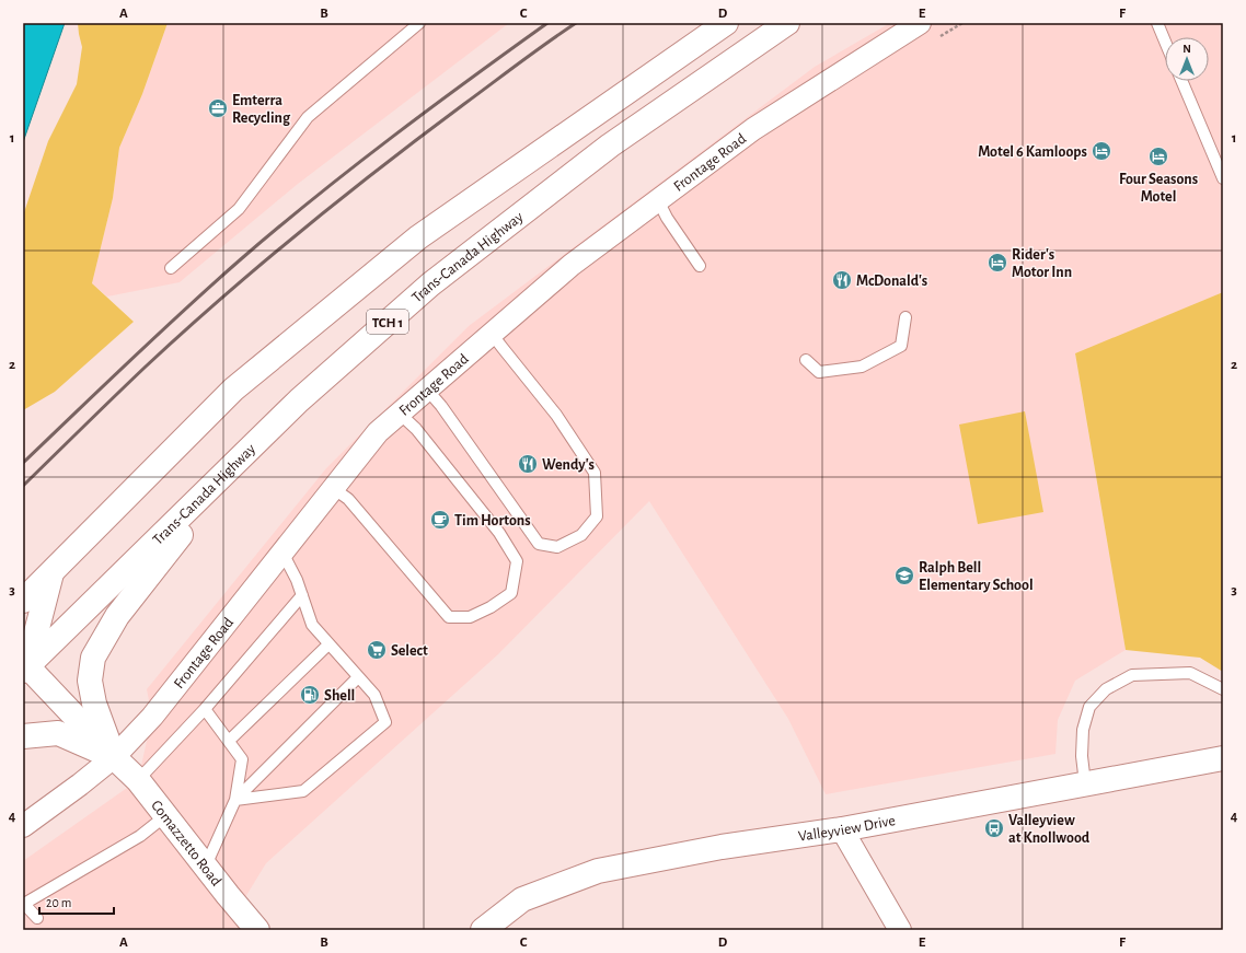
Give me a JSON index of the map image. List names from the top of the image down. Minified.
{"streets":{"main road":["Trans-Canada Highway","TCH 1","Valleyview Drive","Comazzetto Road"],"street":["Frontage Road"]},"crossings":[["Frontage Road","Comazzetto Road"],["Trans-Canada Highway","Comazzetto Road"]],"places":{"office":["Emterra Recycling"],"hotel":["Motel 6 Kamloops","Four Seasons Motel","Rider's Motor Inn"],"restaurant":["McDonald's","Wendy's"],"cafe":["Tim Hortons"],"school or university":["Ralph Bell Elementary School"],"supermarket":["Select"],"fuel station":["Shell"],"bus stop":["Valleyview at Knollwood"]},"scale_bar":"20 m","north":"top","grid":{"columns":["A","B","C","D","E","F"],"rows":["1","2","3","4"]}}
